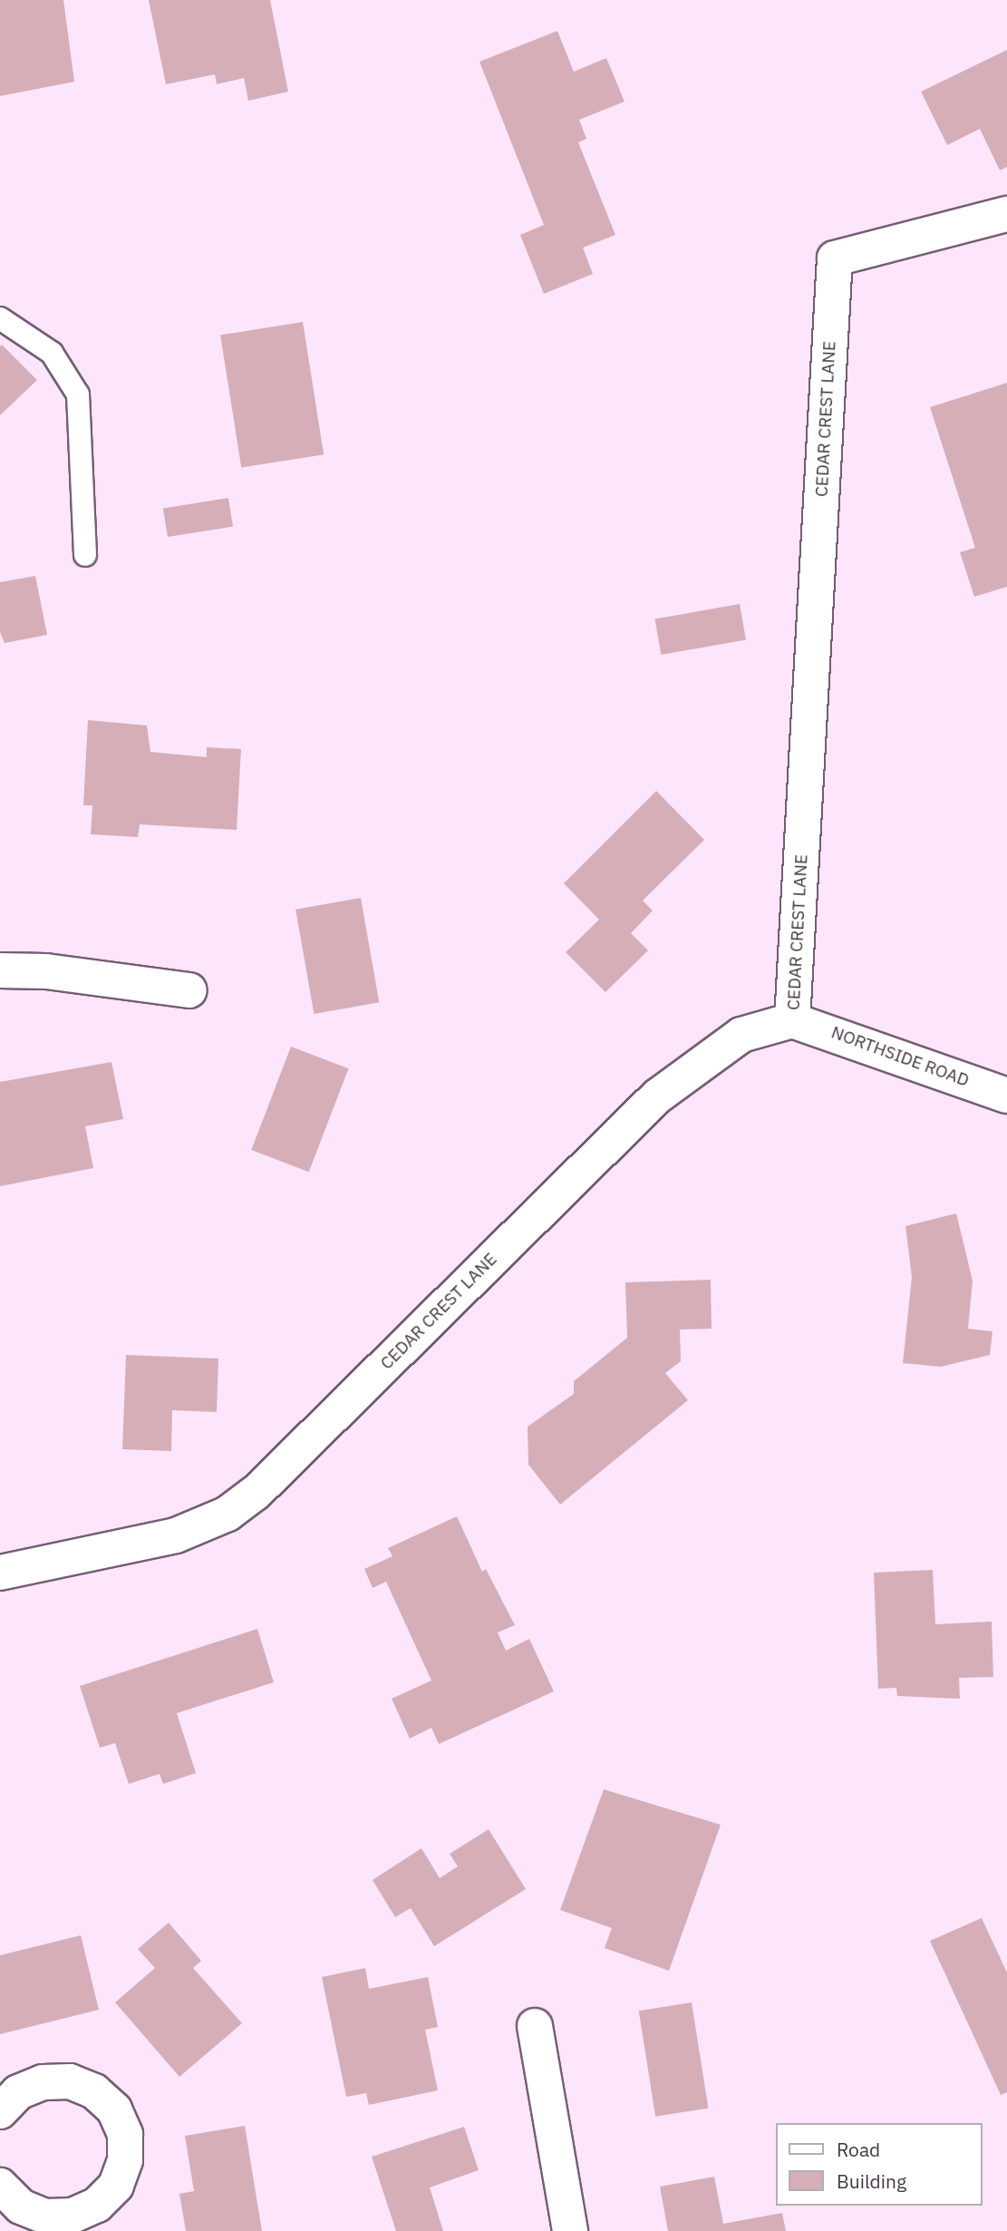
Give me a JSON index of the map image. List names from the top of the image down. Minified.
{"streets":{"street":["CEDAR CREST LANE","NORTHSIDE ROAD"]},"crossings":[["CEDAR CREST LANE","NORTHSIDE ROAD"]],"legend":["Road","Building"]}
